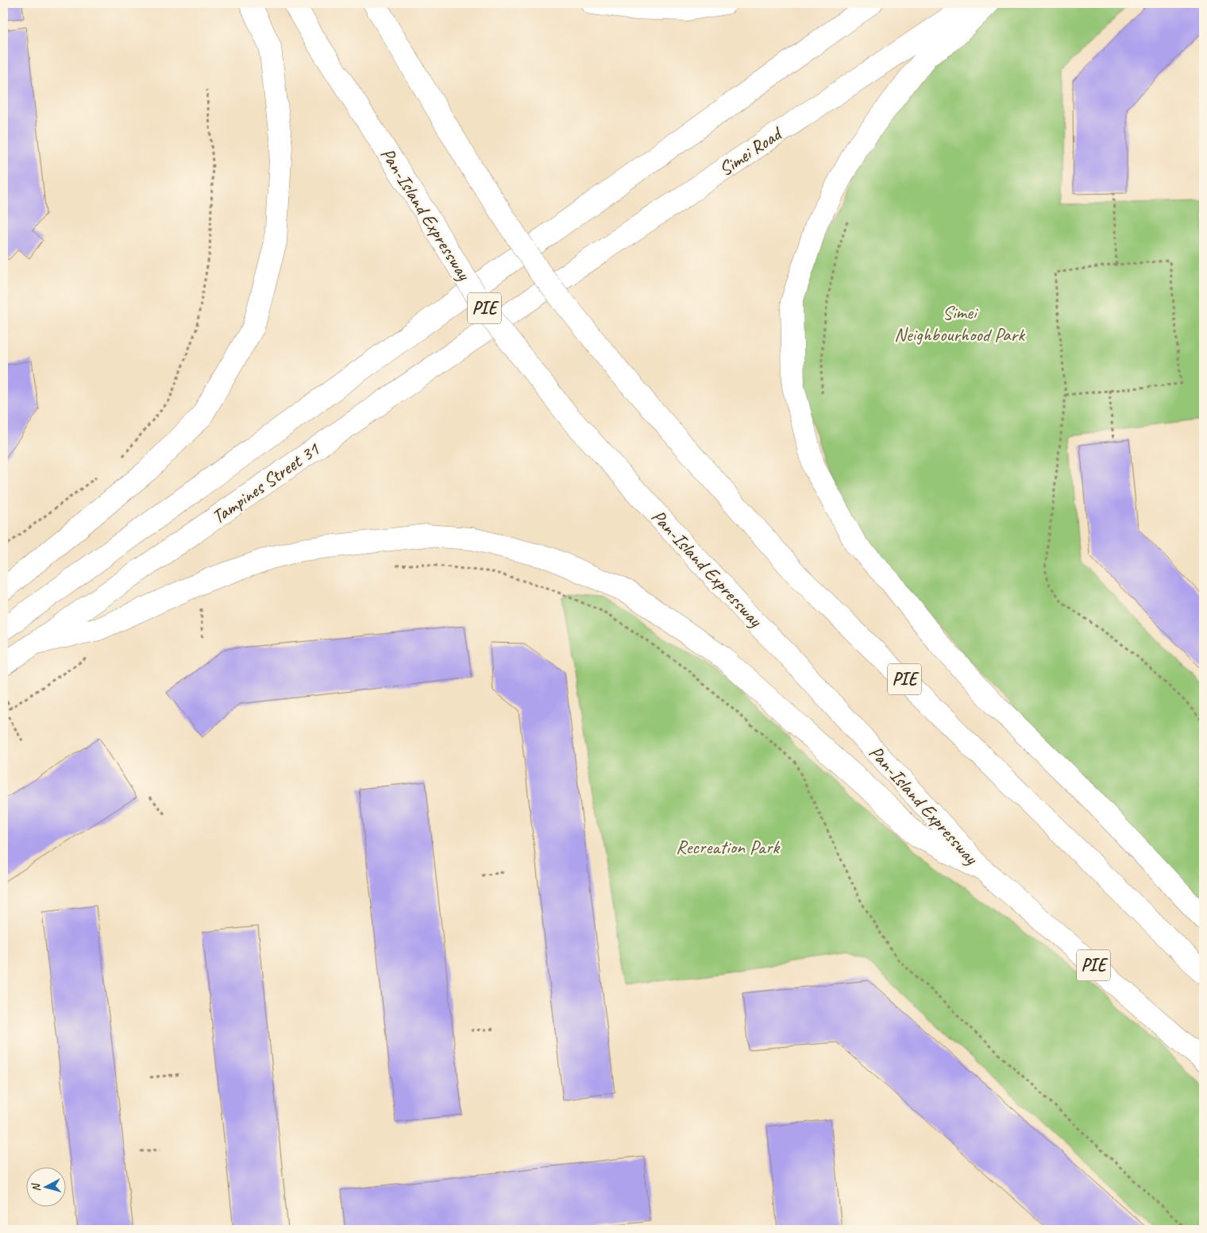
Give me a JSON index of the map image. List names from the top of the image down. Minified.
{"streets":{"main road":["Simei Road","Pan-Island Expressway","PIE","Tampines Street 31"]},"crossings":[["Simei Road","Tampines Street 31"]],"parks":["Simei Neighbourhood Park","Recreation Park"],"north":"left"}
